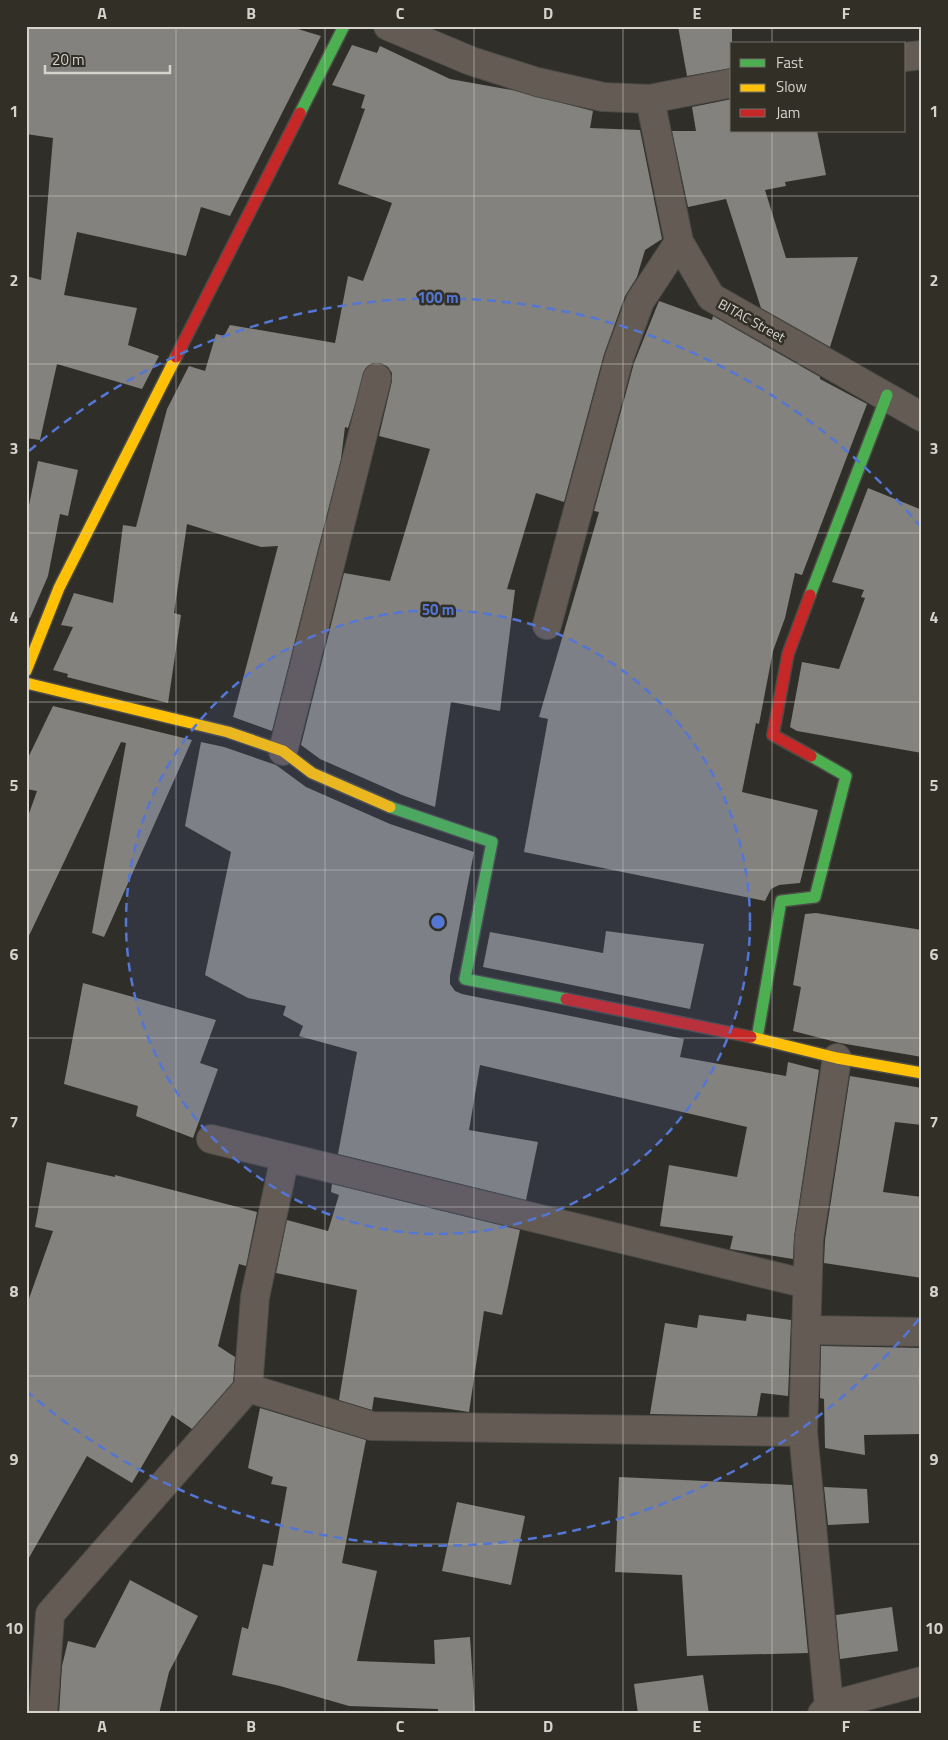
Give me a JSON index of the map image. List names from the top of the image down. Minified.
{"streets":{"street":["BITAC Street"]},"legend":["Fast","Slow","Jam"],"scale_bar":"20 m","grid":{"columns":["A","B","C","D","E","F"],"rows":["1","2","3","4","5","6","7","8","9","10"]},"rings":["100 m","50 m"]}
